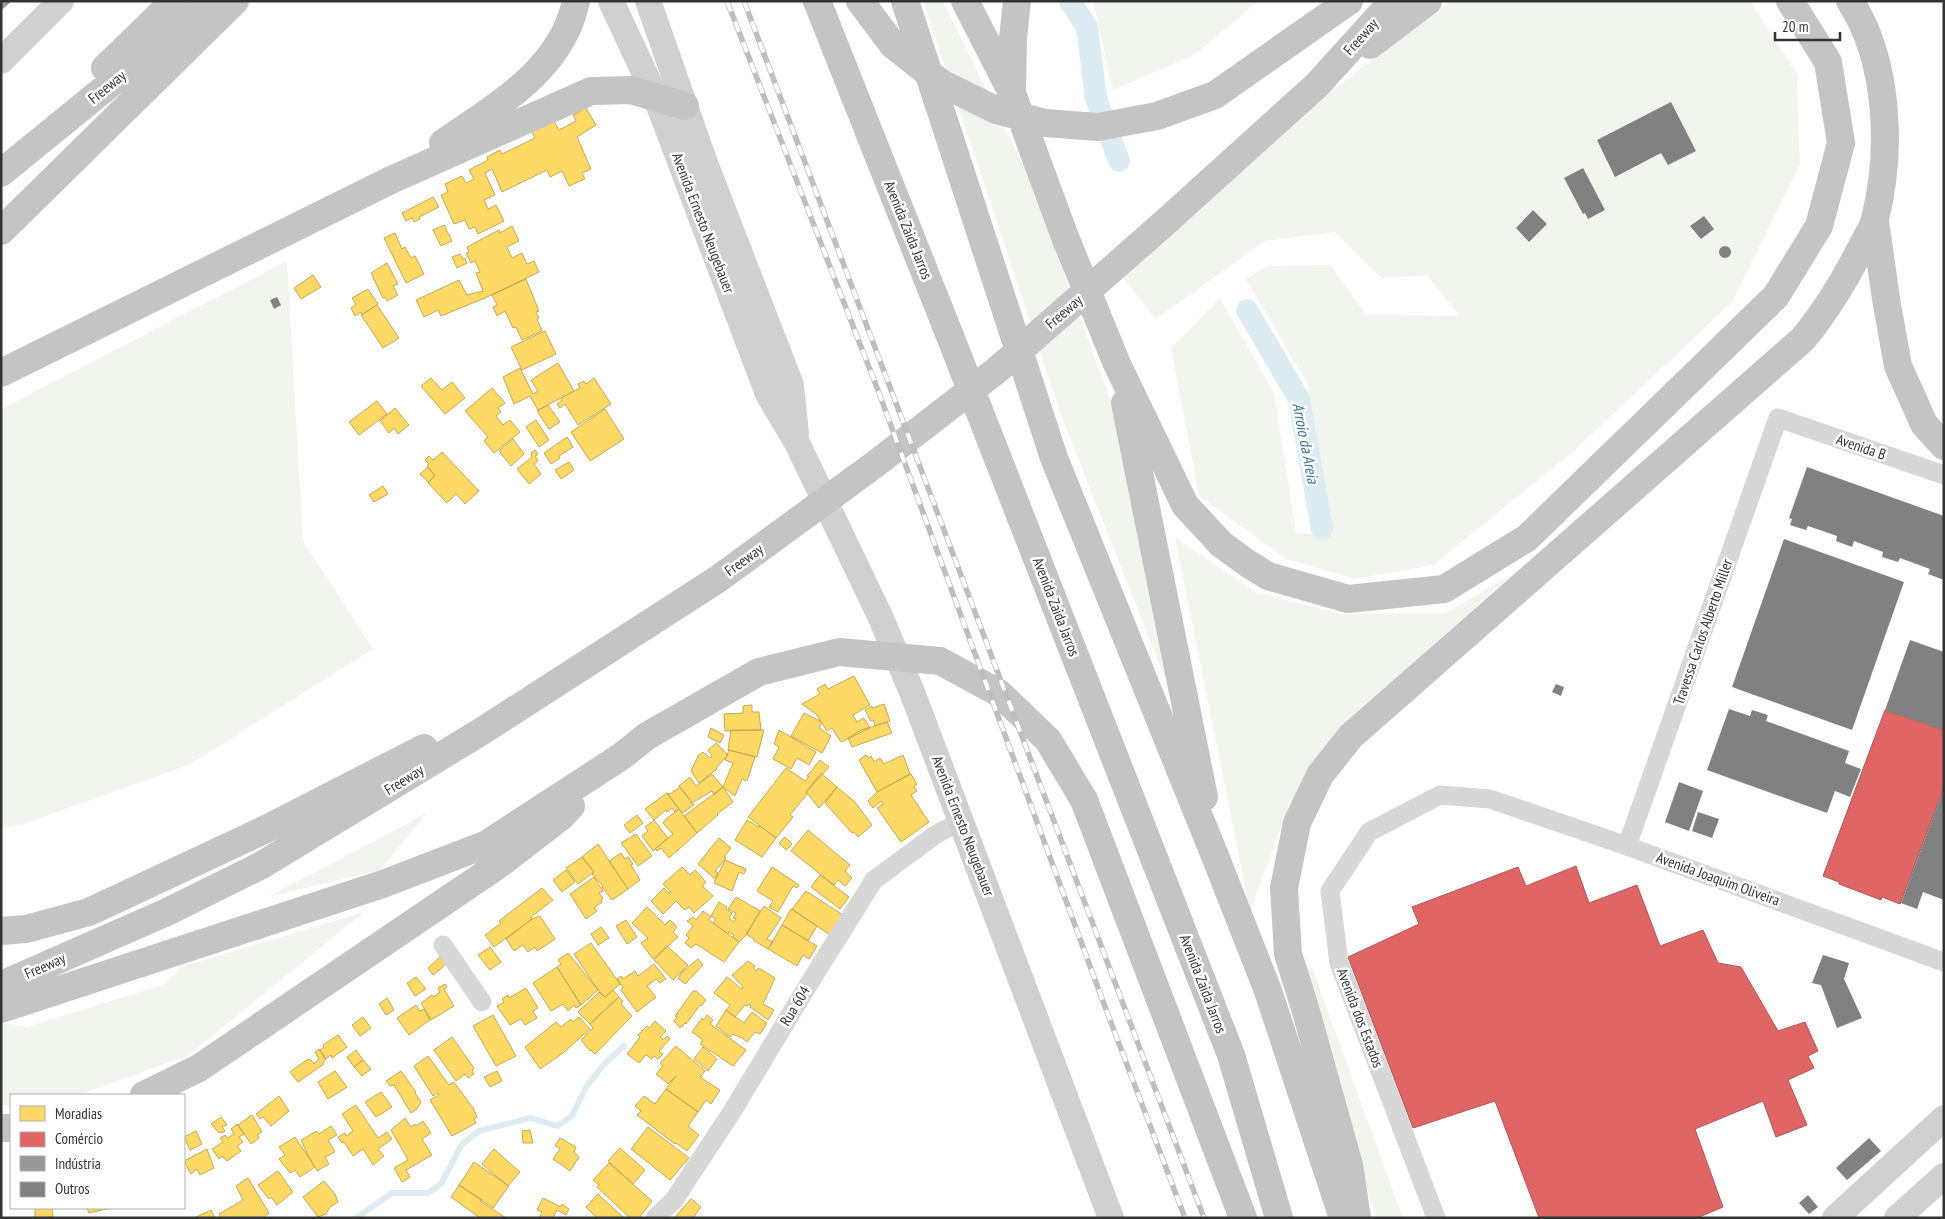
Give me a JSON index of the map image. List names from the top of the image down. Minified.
{"streets":{"highway":["Freeway","Avenida Zaida Jarros"],"main road":["Avenida Ernesto Neugebauer"],"street":["Avenida B","Travessa Carlos Alberto Miller","Avenida Joaquim Oliveira","Rua 604","Avenida dos Estados"]},"crossings":[["Avenida Ernesto Neugebauer","Rua 604"],["Avenida B","Travessa Carlos Alberto Miller"],["Travessa Carlos Alberto Miller","Avenida Joaquim Oliveira"],["Avenida Joaquim Oliveira","Avenida dos Estados"]],"water":["Arroio da Areia"],"legend":["Moradias","Comércio","Indústria","Outros"],"scale_bar":"20 m"}
